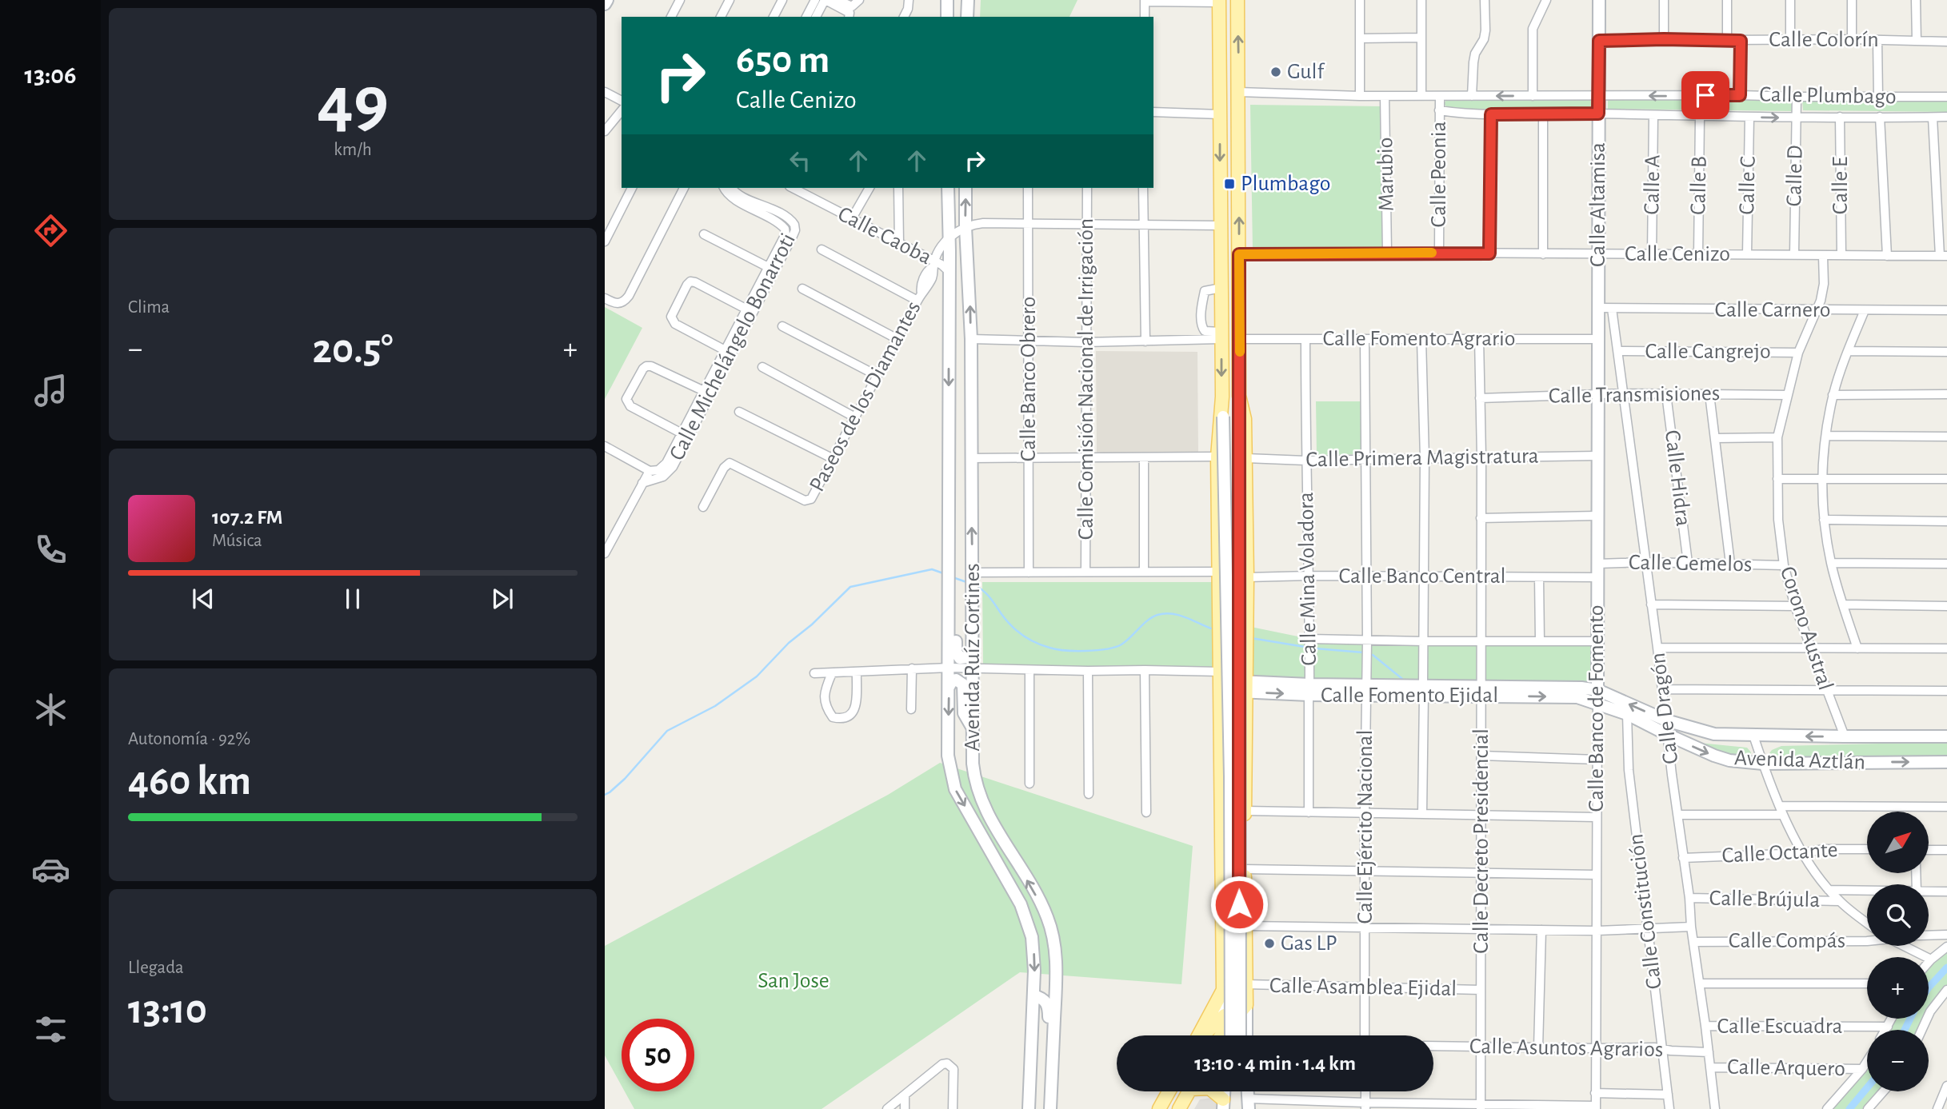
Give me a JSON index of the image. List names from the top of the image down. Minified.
{"streets":{"street":["Calle Colorín","Calle Plumbago","Marubio","Calle Peonia","Calle D","Calle A","Calle B","Calle C","Calle E","Calle Altamisa","Calle Caoba","Calle Cenizo","Calle Carnero","Calle Fomento Agrario","Calle Michelángelo Bonarroti","Calle Cangrejo","Calle Banco Obrero","Calle Comisión Nacional de Irrigación","Calle Transmisiones","Paseos de los Diamantes","Calle Primera Magistratura","Calle Hidra","Calle Gemelos","Calle Banco Central","Calle Mina Voladora","Corono Austral","Avenida Ruíz Cortines","Calle Fomento Ejidal","Calle Banco de Fomento","Calle Dragón","Avenida Aztlán","Calle Ejército Nacional","Calle Decreto Presidencial","Calle Octante","Calle Brújula","Calle Constitución","Calle Compás","Calle Asamblea Ejidal","Calle Escuadra","Calle Asuntos Agrarios","Calle Arquero"]},"crossings":[["Calle Colorín","Calle Altamisa"],["Calle Plumbago","Marubio"],["Calle Plumbago","Calle Peonia"],["Calle Plumbago","Calle D"],["Calle Plumbago","Calle A"],["Calle Plumbago","Calle B"],["Calle Plumbago","Calle C"],["Calle Plumbago","Calle E"],["Calle Plumbago","Calle Altamisa"],["Marubio","Calle Cenizo"],["Calle Peonia","Calle Cenizo"],["Calle D","Calle Cenizo"],["Calle A","Calle Cenizo"],["Calle B","Calle Cenizo"],["Calle C","Calle Cenizo"],["Calle E","Calle Cenizo"],["Calle Altamisa","Calle Cenizo"],["Calle Altamisa","Calle Carnero"],["Calle Altamisa","Calle Banco de Fomento"],["Calle Caoba","Paseos de los Diamantes"],["Calle Caoba","Avenida Ruíz Cortines"],["Calle Cenizo","Corono Austral"],["Calle Carnero","Corono Austral"],["Calle Carnero","Calle Banco de Fomento"],["Calle Carnero","Calle Dragón"],["Calle Fomento Agrario","Calle Mina Voladora"],["Calle Fomento Agrario","Calle Banco de Fomento"],["Calle Fomento Agrario","Calle Ejército Nacional"],["Calle Fomento Agrario","Calle Decreto Presidencial"],["Calle Cangrejo","Corono Austral"],["Calle Cangrejo","Calle Dragón"],["Calle Transmisiones","Calle Hidra"],["Calle Transmisiones","Corono Austral"],["Calle Transmisiones","Calle Banco de Fomento"],["Calle Transmisiones","Calle Dragón"],["Calle Transmisiones","Calle Decreto Presidencial"],["Paseos de los Diamantes","Avenida Ruíz Cortines"],["Calle Primera Magistratura","Calle Mina Voladora"],["Calle Primera Magistratura","Calle Banco de Fomento"],["Calle Primera Magistratura","Calle Ejército Nacional"],["Calle Primera Magistratura","Calle Decreto Presidencial"],["Calle Hidra","Calle Gemelos"],["Calle Gemelos","Corono Austral"],["Calle Gemelos","Calle Banco de Fomento"],["Calle Gemelos","Calle Dragón"],["Calle Banco Central","Calle Mina Voladora"],["Calle Banco Central","Calle Banco de Fomento"],["Calle Banco Central","Calle Ejército Nacional"],["Calle Banco Central","Calle Decreto Presidencial"],["Calle Mina Voladora","Calle Fomento Ejidal"],["Corono Austral","Avenida Aztlán"],["Calle Fomento Ejidal","Calle Banco de Fomento"],["Calle Fomento Ejidal","Avenida Aztlán"],["Calle Fomento Ejidal","Calle Ejército Nacional"],["Calle Fomento Ejidal","Calle Decreto Presidencial"],["Calle Banco de Fomento","Avenida Aztlán"],["Calle Banco de Fomento","Calle Asuntos Agrarios"],["Calle Dragón","Avenida Aztlán"],["Calle Dragón","Calle Octante"],["Calle Dragón","Calle Brújula"],["Calle Dragón","Calle Compás"],["Calle Dragón","Calle Escuadra"],["Calle Dragón","Calle Asuntos Agrarios"],["Calle Dragón","Calle Arquero"],["Avenida Aztlán","Calle Constitución"],["Calle Ejército Nacional","Calle Asamblea Ejidal"],["Calle Decreto Presidencial","Calle Asamblea Ejidal"],["Calle Decreto Presidencial","Calle Asuntos Agrarios"],["Calle Constitución","Calle Asuntos Agrarios"]],"parks":["San Jose"],"places":{"other":["Gulf","Gas LP"],"transit":["Plumbago"]},"north":"top right","page":{"tabs":"13:06","tile":[["49","km/h"],"Clima",["Autonomía · 92%","460 km"],["Llegada","13:10"]],"turn":["650 m","Calle Cenizo"],"heat":["−","20.5°","+"],"song":["107.2 FM","Música"],"map_buttons":["+","−"],"limit":"50","trip":"13:10 · 4 min · 1.4 km"}}
